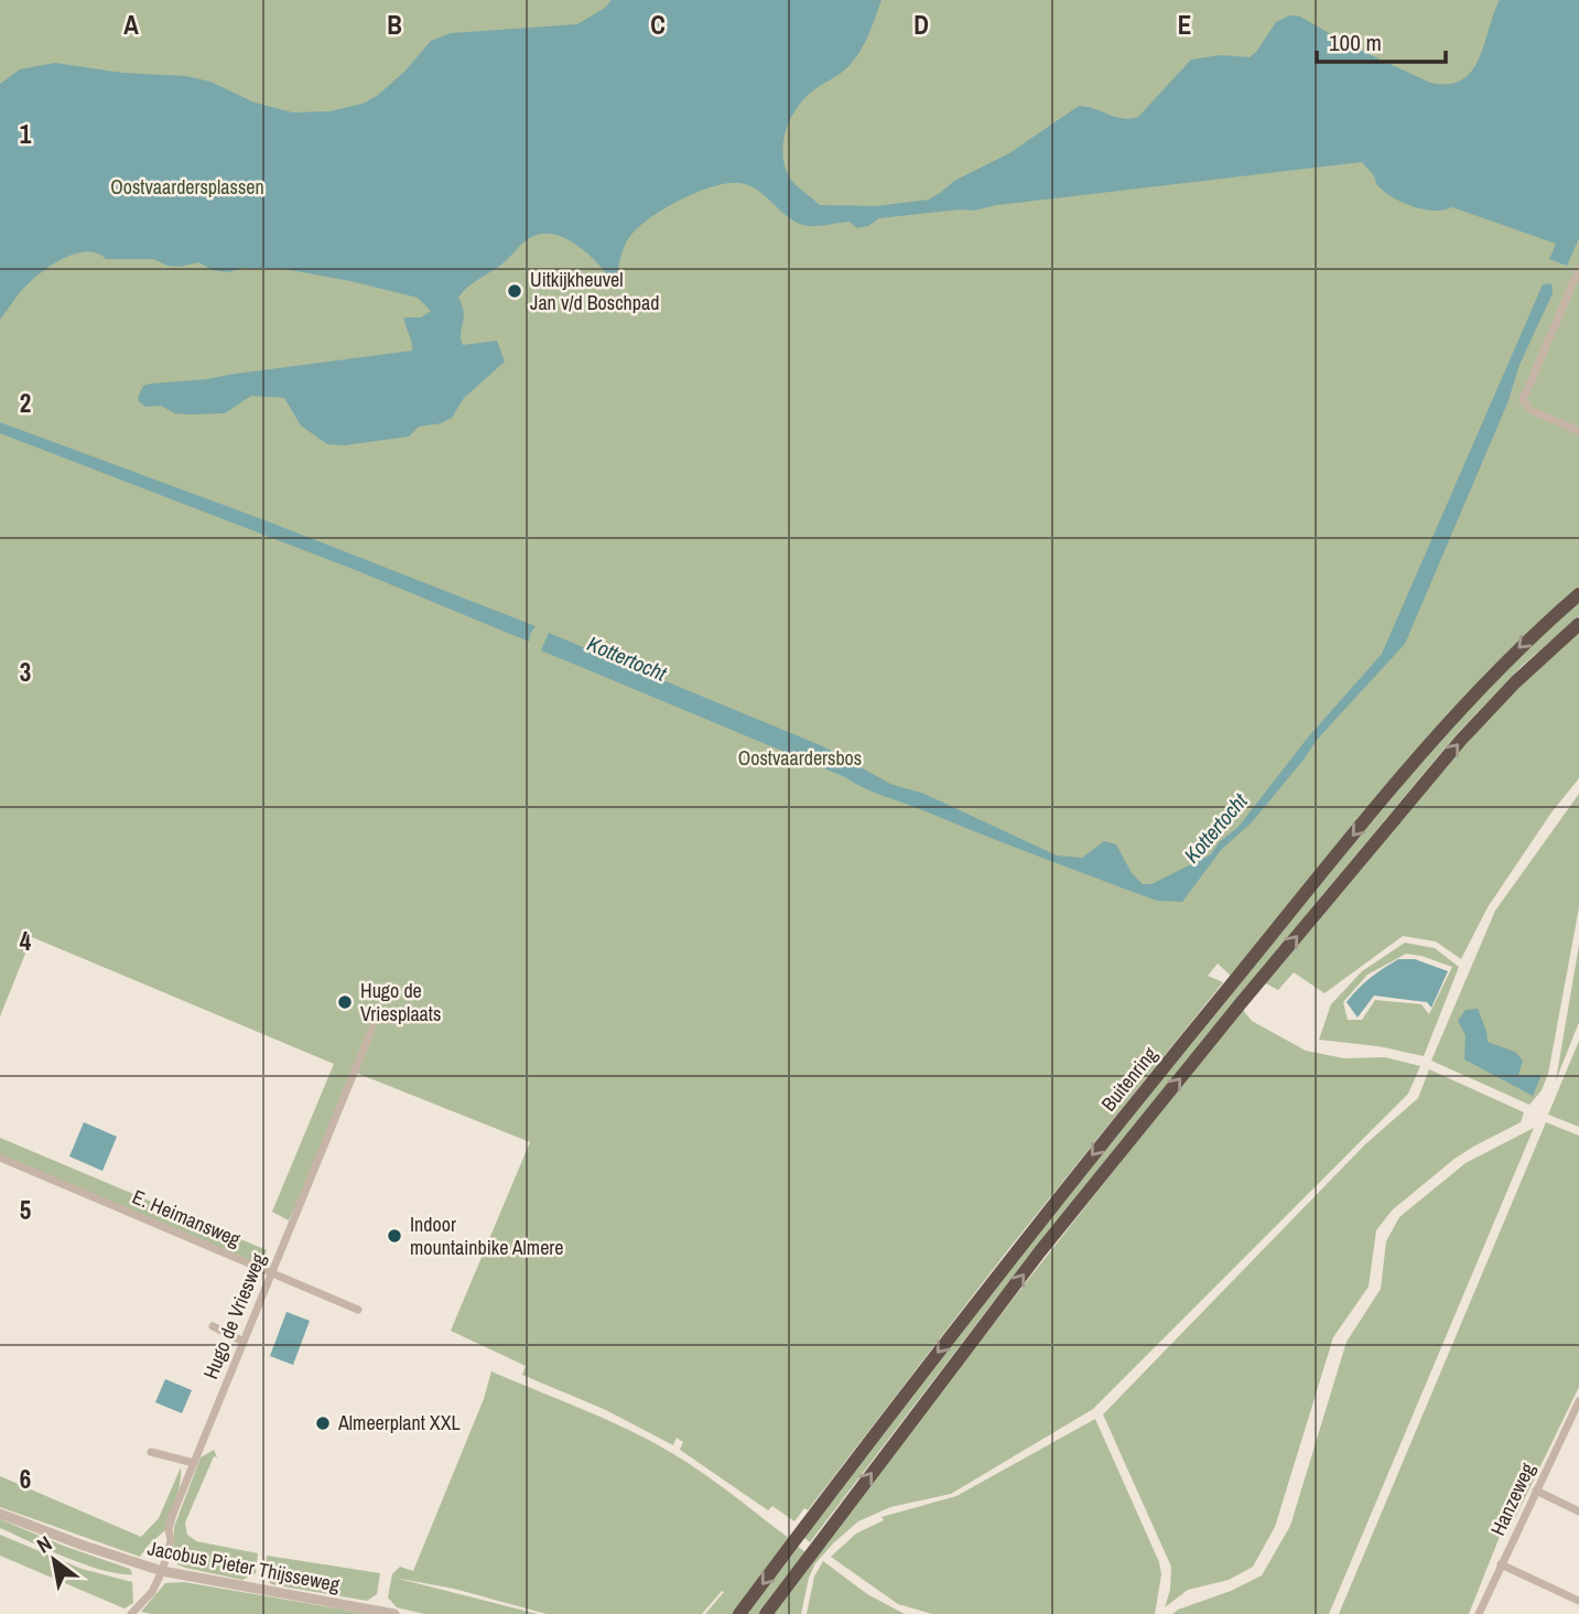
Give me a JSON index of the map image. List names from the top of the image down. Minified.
{"streets":{"highway":["Buitenring"],"street":["E. Heimansweg","Hugo de Vriesweg","Hanzeweg","Jacobus Pieter Thijsseweg"]},"crossings":[["E. Heimansweg","Hugo de Vriesweg"],["Hugo de Vriesweg","Jacobus Pieter Thijsseweg"]],"water":["Kottertocht"],"parks":["Oostvaardersplassen","Oostvaardersbos"],"places":["Uitkijkheuvel Jan v/d Boschpad","Hugo de Vriesplaats","Indoor mountainbike Almere","Almeerplant XXL"],"scale_bar":"100 m","north":"top left","grid":{"columns":["A","B","C","D","E"],"rows":["1","2","3","4","5","6"]}}
